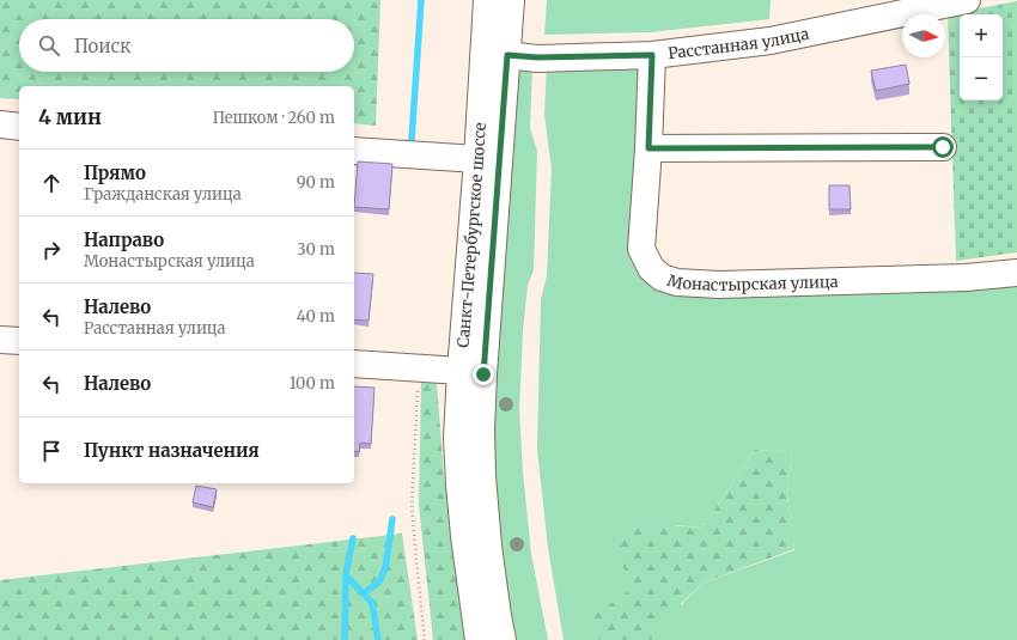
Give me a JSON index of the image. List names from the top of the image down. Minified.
{"streets":{"street":["Расстанная улица","Санкт-Петербургское шоссе","Монастырская улица"]},"crossings":[["Расстанная улица","Санкт-Петербургское шоссе"],["Расстанная улица","Монастырская улица"]],"north":"right","page":{"map_buttons":["+","−"],"search":"Поиск","heading":["4 мин","Пешком · 260 m"],"list":[["Прямо","Гражданская улица","90 m"],["Направо","Монастырская улица","30 m"],["Налево","Расстанная улица","40 m"],["Налево","100 m"],"Пункт назначения"]}}
